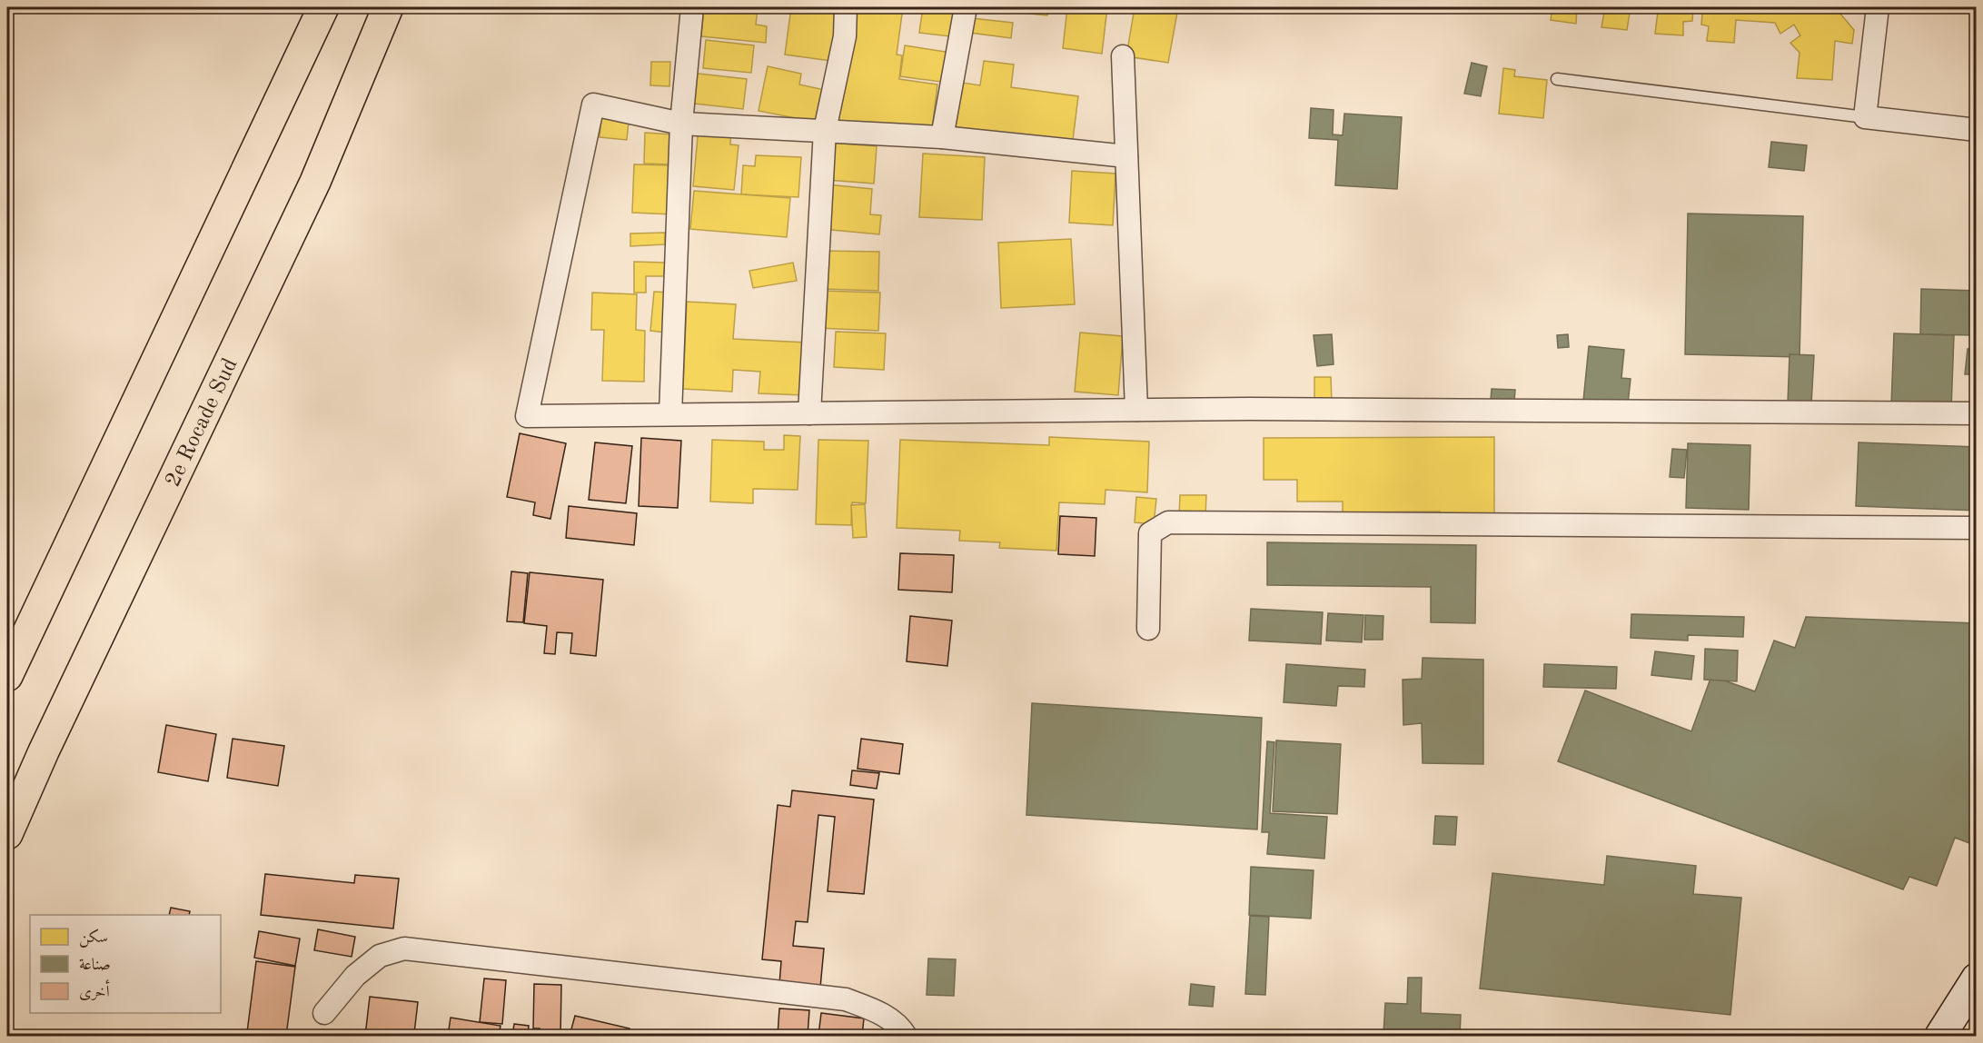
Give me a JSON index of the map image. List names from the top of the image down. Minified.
{"streets":{"highway":["2e Rocade Sud"]},"legend":["سكن","صناعة","أخرى"]}
